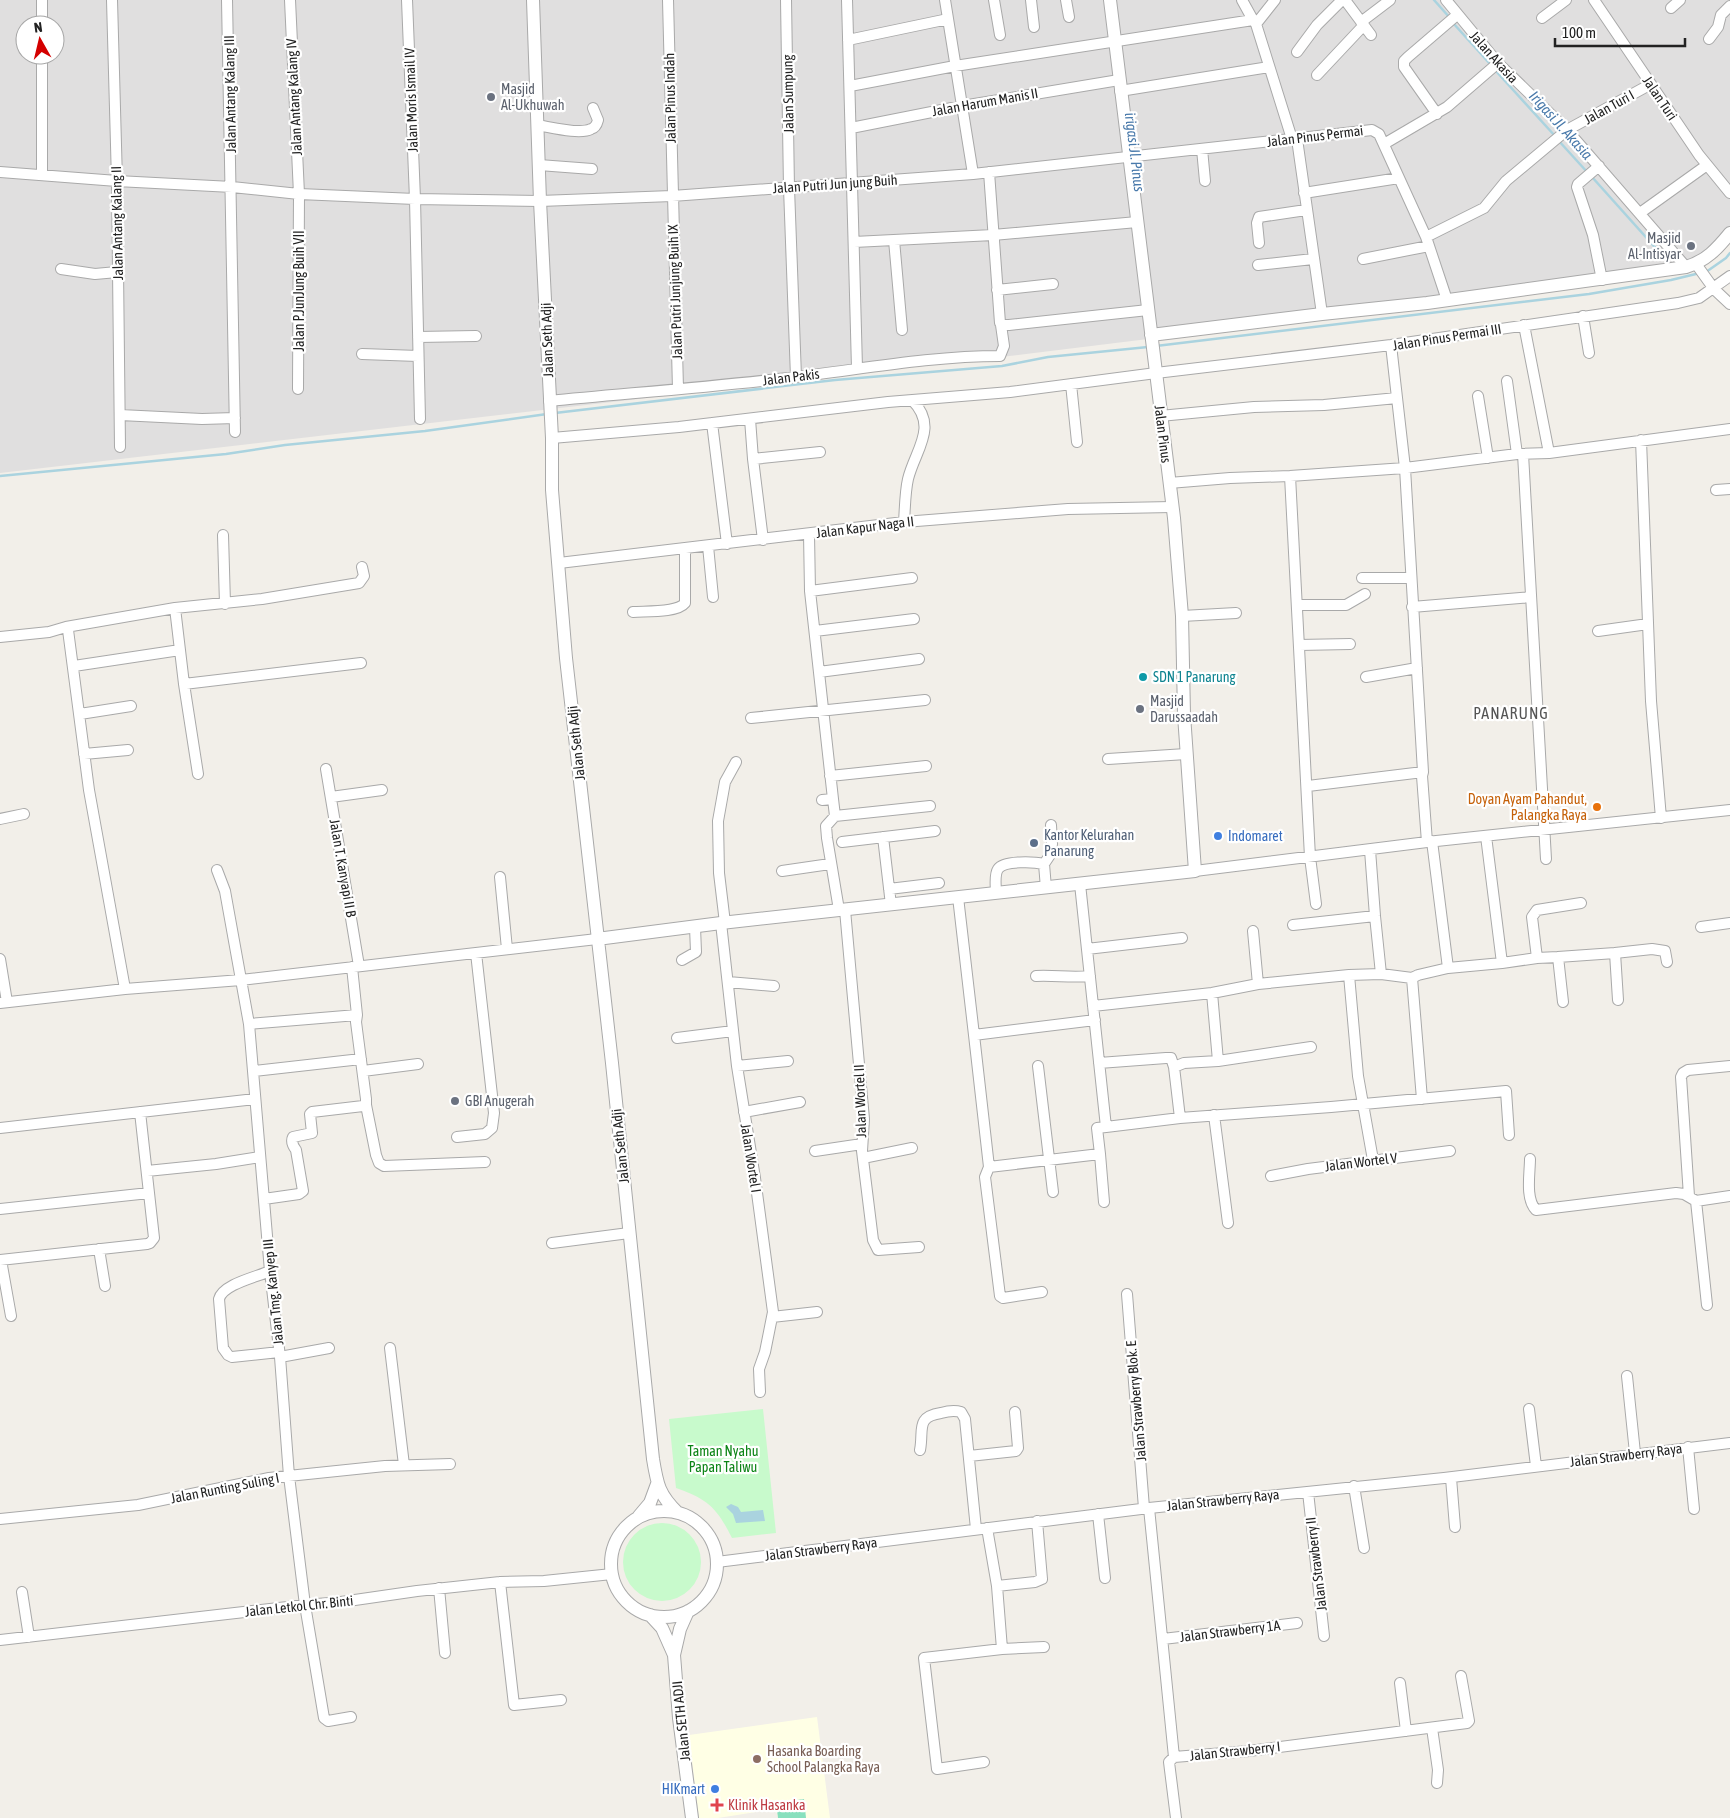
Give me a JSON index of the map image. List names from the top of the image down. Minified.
{"streets":{"street":["Jalan Akasia","Jalan Antang Kalang III","Jalan Sumpung","Jalan Antang Kalang IV","Jalan Pinus Indah","Jalan Turi","Jalan Moris Ismail IV","Jalan Harum Manis II","Jalan Turi I","Jalan Pinus Permai","Jalan Putri Jun jung Buih","Jalan Antang Kalang II","Jalan P.JunJung Buih VII","Jalan Putri Junjung Buih IX","Jalan Pinus Permai III","Jalan Seth Adji","Jalan Pakis","Jalan Pinus","Jalan Kapur Naga II","Jalan T. Kanyapi II B","Jalan Wortel II","Jalan Wortel I","Jalan Wortel V","Jalan Tmg. Kanyep III","Jalan Strawberry Blok. E","Jalan Strawberry Raya","Jalan Runting Suling I","Jalan Strawberry II","Jalan Letkol Chr. Binti","Jalan Strawberry 1A","Jalan SETH ADJI","Jalan Strawberry I"]},"crossings":[["Jalan Akasia","Jalan Turi I"],["Jalan Akasia","Jalan Pinus Permai III"],["Jalan Antang Kalang III","Jalan Putri Jun jung Buih"],["Jalan Sumpung","Jalan Putri Jun jung Buih"],["Jalan Sumpung","Jalan Pakis"],["Jalan Antang Kalang IV","Jalan Putri Jun jung Buih"],["Jalan Antang Kalang IV","Jalan P.JunJung Buih VII"],["Jalan Pinus Indah","Jalan Putri Jun jung Buih"],["Jalan Pinus Indah","Jalan Putri Junjung Buih IX"],["Jalan Turi","Jalan Turi I"],["Jalan Moris Ismail IV","Jalan Putri Jun jung Buih"],["Jalan Harum Manis II","Jalan Pinus"],["Jalan Turi I","Jalan Pinus Permai"],["Jalan Pinus Permai","Jalan Putri Jun jung Buih"],["Jalan Pinus Permai","Jalan Pinus"],["Jalan Putri Jun jung Buih","Jalan Antang Kalang II"],["Jalan Putri Jun jung Buih","Jalan P.JunJung Buih VII"],["Jalan Putri Jun jung Buih","Jalan Putri Junjung Buih IX"],["Jalan Putri Jun jung Buih","Jalan Seth Adji"],["Jalan Putri Jun jung Buih","Jalan Pinus"],["Jalan Putri Junjung Buih IX","Jalan Pakis"],["Jalan Pinus Permai III","Jalan Seth Adji"],["Jalan Pinus Permai III","Jalan Pinus"],["Jalan Seth Adji","Jalan Pakis"],["Jalan Seth Adji","Jalan Kapur Naga II"],["Jalan Pinus","Jalan Kapur Naga II"],["Jalan Tmg. Kanyep III","Jalan Runting Suling I"],["Jalan Tmg. Kanyep III","Jalan Letkol Chr. Binti"],["Jalan Strawberry Blok. E","Jalan Strawberry Raya"],["Jalan Strawberry Blok. E","Jalan Strawberry I"],["Jalan Strawberry Raya","Jalan Strawberry II"],["Jalan Strawberry Raya","Jalan Letkol Chr. Binti"],["Jalan Strawberry Raya","Jalan Strawberry I"],["Jalan Strawberry 1A","Jalan Strawberry I"]],"districts":["PANARUNG"],"water":["Irigasi Jl. Akasia","irigasi Jl. Pinus"],"parks":["Taman Nyahu Papan Taliwu"],"places":{"other":["Masjid Al-Ukhuwah","Masjid Al-Intisyar","SDN 1 Panarung","Masjid Darussaadah","Doyan Ayam Pahandut, Palangka Raya","Indomaret","Kantor Kelurahan Panarung","GBI Anugerah","Hasanka Boarding School Palangka Raya","HIKmart"],"health":["Klinik Hasanka"]},"scale_bar":"100 m","north":"top"}
